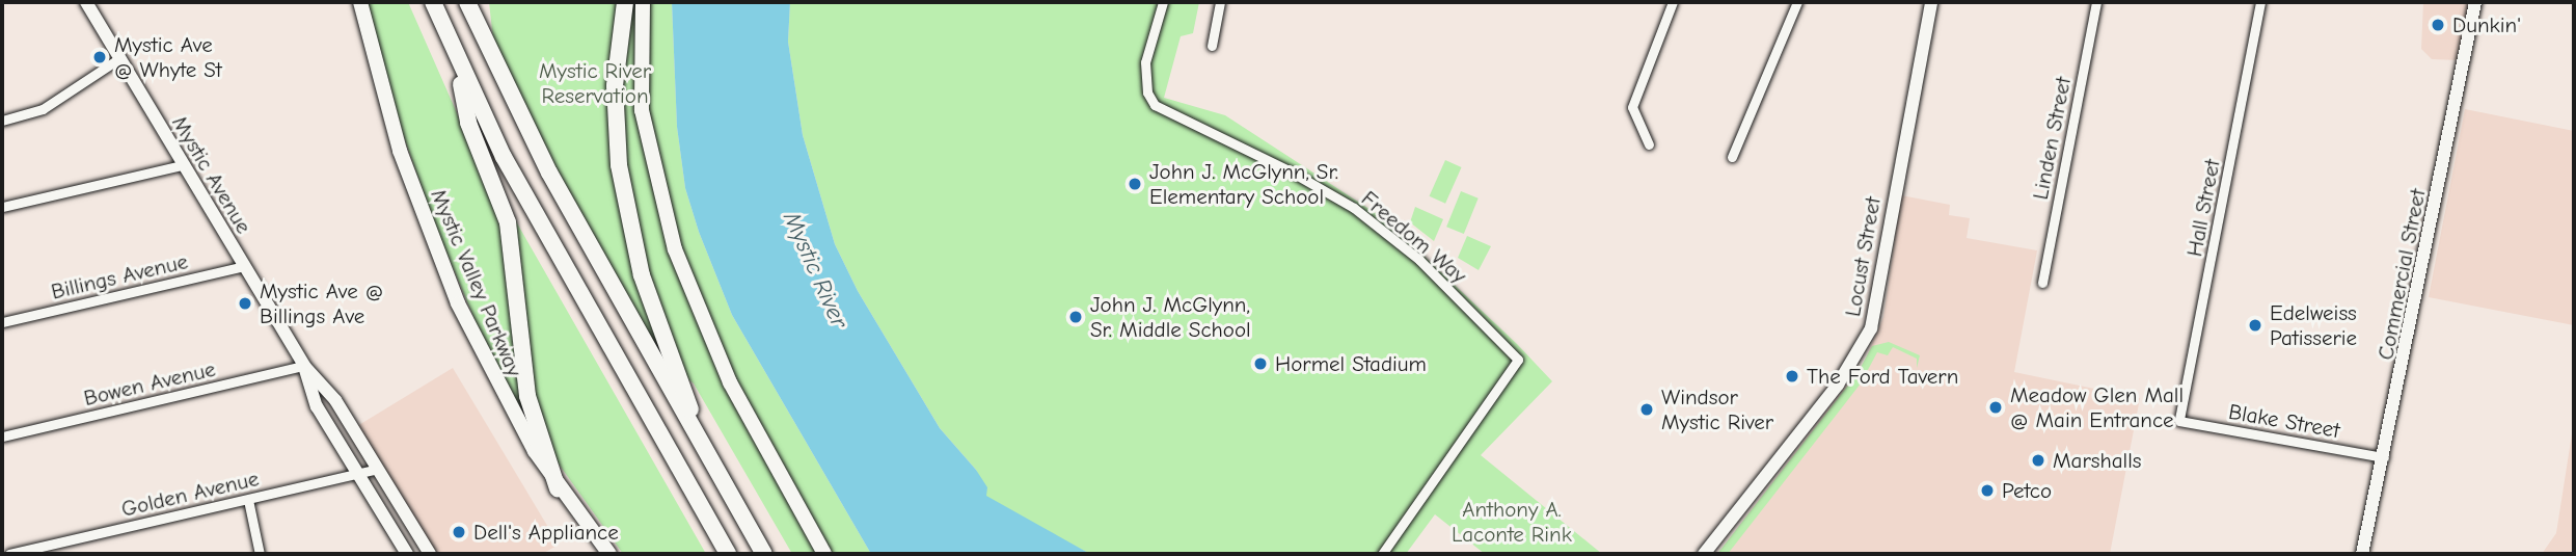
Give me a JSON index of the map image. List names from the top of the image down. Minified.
{"streets":{"main road":["Mystic Valley Parkway"],"street":["Linden Street","Mystic Avenue","Hall Street","Freedom Way","Locust Street","Commercial Street","Billings Avenue","Bowen Avenue","Blake Street","Golden Avenue"]},"crossings":[["Mystic Avenue","Billings Avenue"],["Mystic Avenue","Bowen Avenue"],["Mystic Avenue","Golden Avenue"],["Hall Street","Blake Street"],["Commercial Street","Blake Street"]],"water":["Mystic River"],"parks":["Mystic River Reservation","Anthony A. Laconte Rink"],"places":["Dunkin'","Mystic Ave @ Whyte St","John J. McGlynn, Sr. Elementary School","Mystic Ave @ Billings Ave","John J. McGlynn, Sr. Middle School","Edelweiss Patisserie","Hormel Stadium","The Ford Tavern","Meadow Glen Mall @ Main Entrance","Windsor Mystic River","Marshalls","Petco","Dell's Appliance"]}
